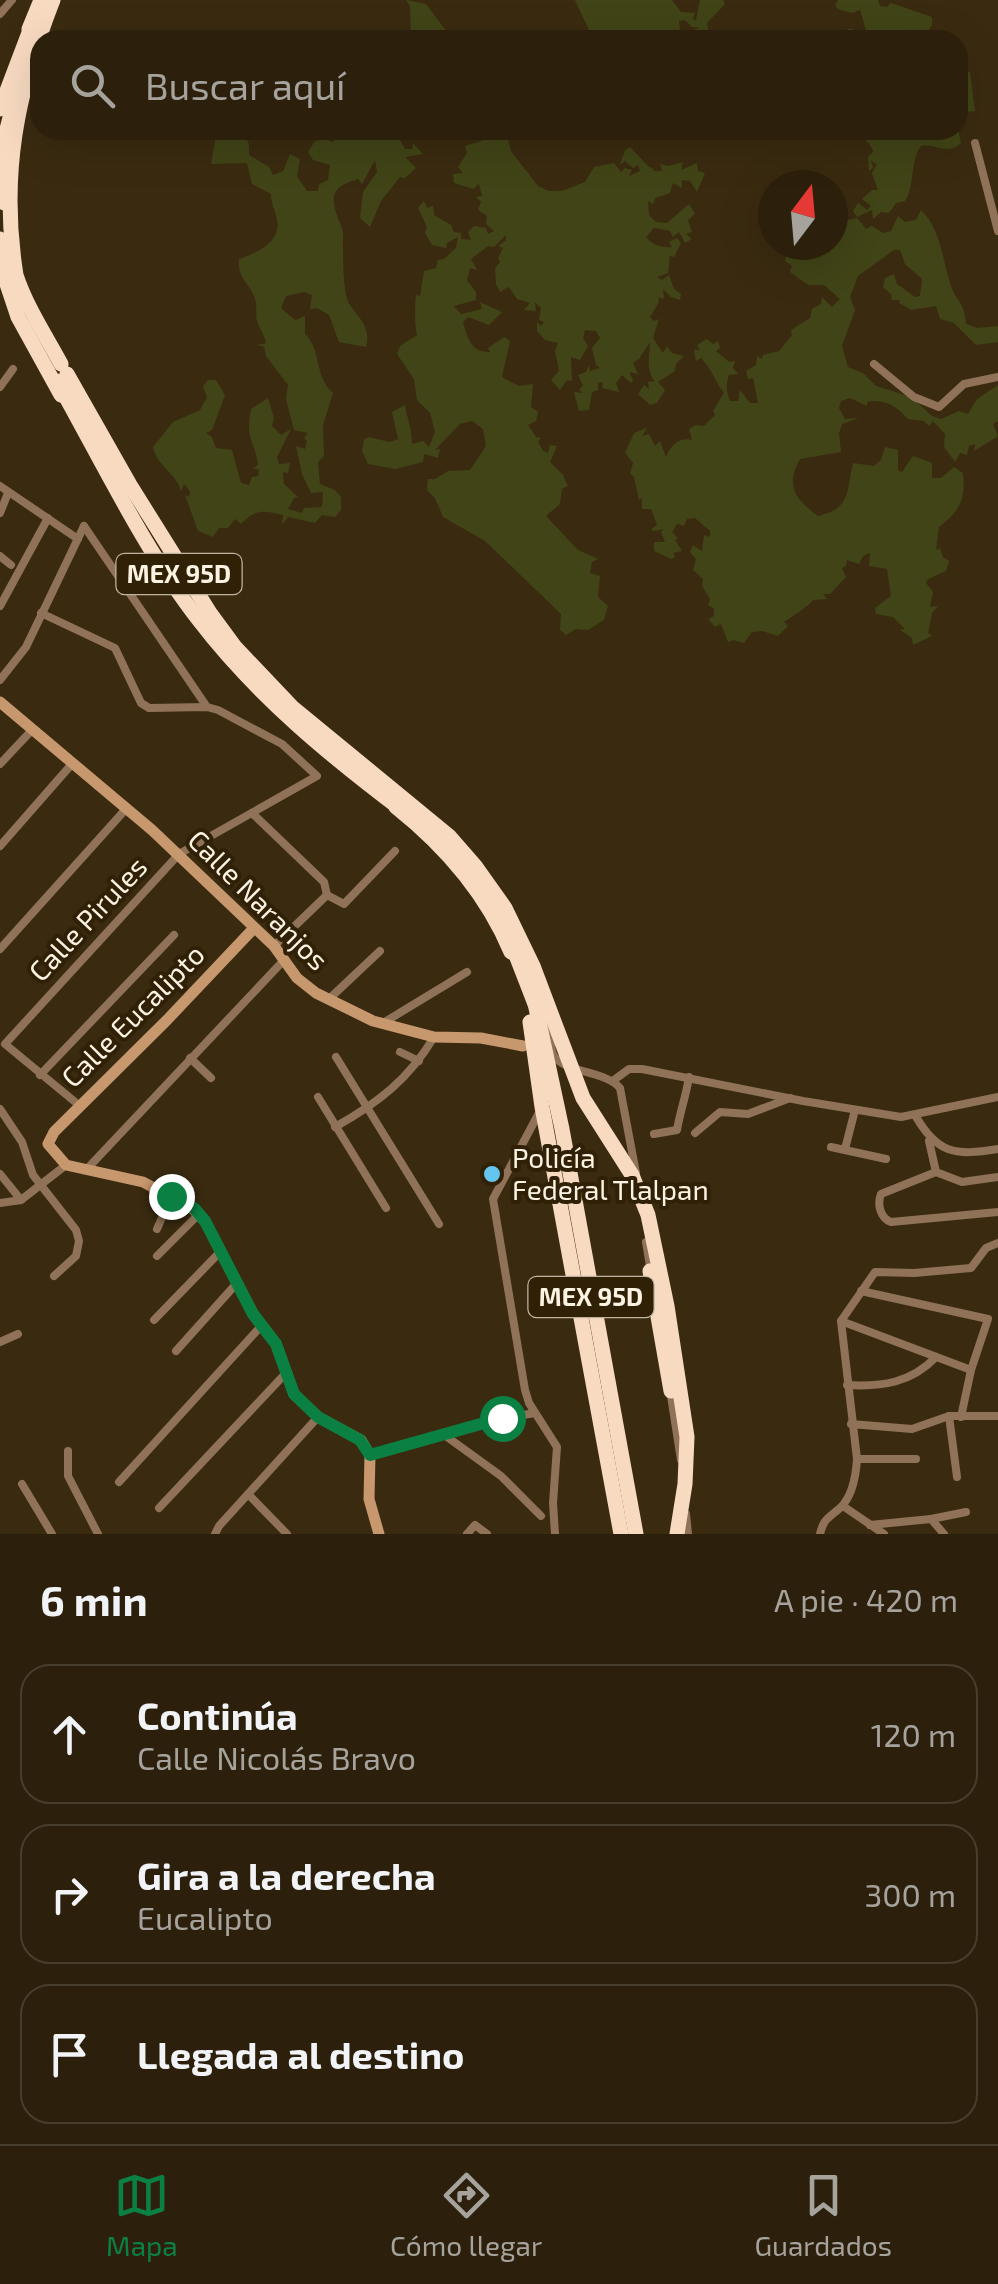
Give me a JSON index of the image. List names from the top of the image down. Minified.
{"streets":{"highway":["MEX 95D"],"street":["Calle Naranjos","Calle Pirules","Calle Eucalipto"]},"crossings":[["Calle Naranjos","Calle Pirules"],["Calle Naranjos","Calle Eucalipto"]],"places":["Policía Federal Tlalpan"],"north":"top","page":{"search":"Buscar aquí","heading":["6 min","A pie · 420 m"],"list":[["Continúa","Calle Nicolás Bravo","120 m"],["Gira a la derecha","Eucalipto","300 m"],"Llegada al destino"],"nav":["Mapa","Cómo llegar","Guardados"]}}
